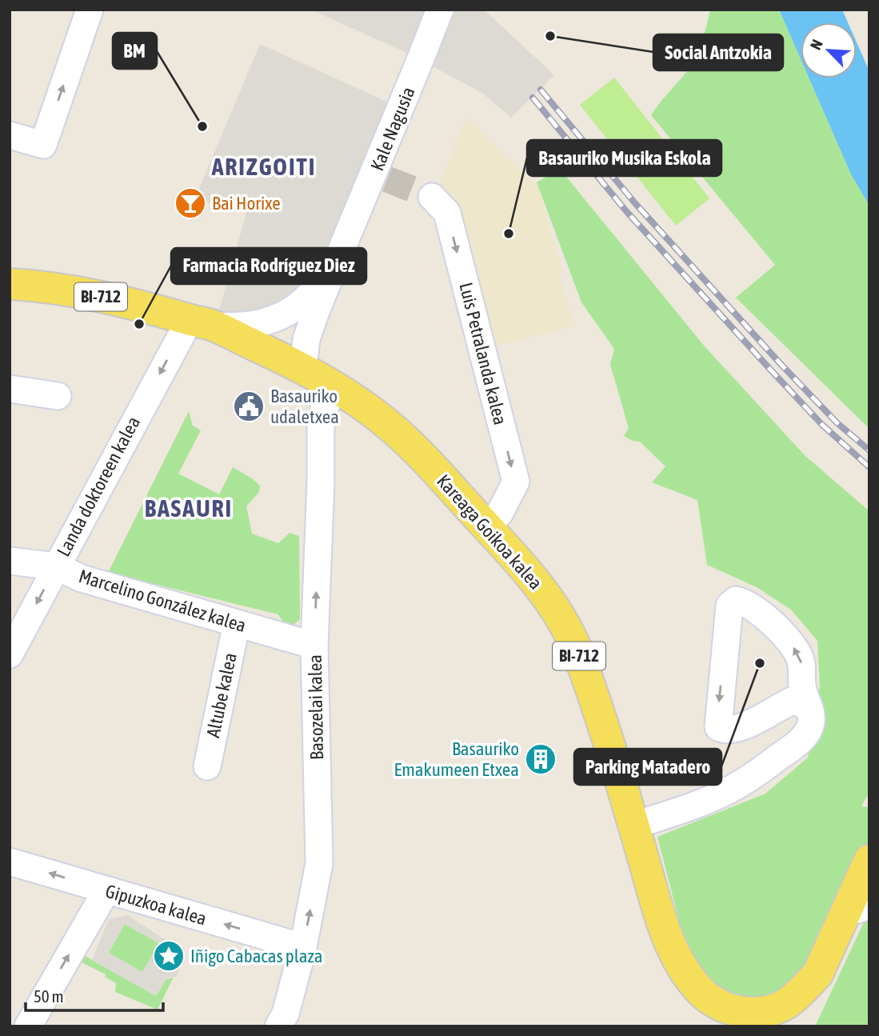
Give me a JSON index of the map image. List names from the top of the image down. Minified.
{"streets":{"main road":["BI-712","Kareaga Goikoa kalea"],"street":["Kale Nagusia","Luis Petralanda kalea","Landa doktoreen kalea","Marcelino González kalea","Altube kalea","Basozelai kalea","Gipuzkoa kalea"]},"crossings":[["BI-712","Kareaga Goikoa kalea"],["Luis Petralanda kalea","Kareaga Goikoa kalea"],["Landa doktoreen kalea","Kareaga Goikoa kalea"],["Landa doktoreen kalea","Marcelino González kalea"],["Kareaga Goikoa kalea","Basozelai kalea"],["Marcelino González kalea","Altube kalea"],["Marcelino González kalea","Basozelai kalea"],["Basozelai kalea","Gipuzkoa kalea"]],"one_way":["Luis Petralanda kalea","Landa doktoreen kalea","Basozelai kalea","Gipuzkoa kalea"],"districts":["ARIZGOITI","BASAURI"],"places":{"other":["Social Antzokia","BM","Basauriko Musika Eskola","Farmacia Rodríguez Diez","Parking Matadero"],"bar":["Bai Horixe"],"public building":["Basauriko udaletxea"],"building":["Basauriko Emakumeen Etxea"],"place":["Iñigo Cabacas plaza"]},"scale_bar":"50 m","north":"top left"}
